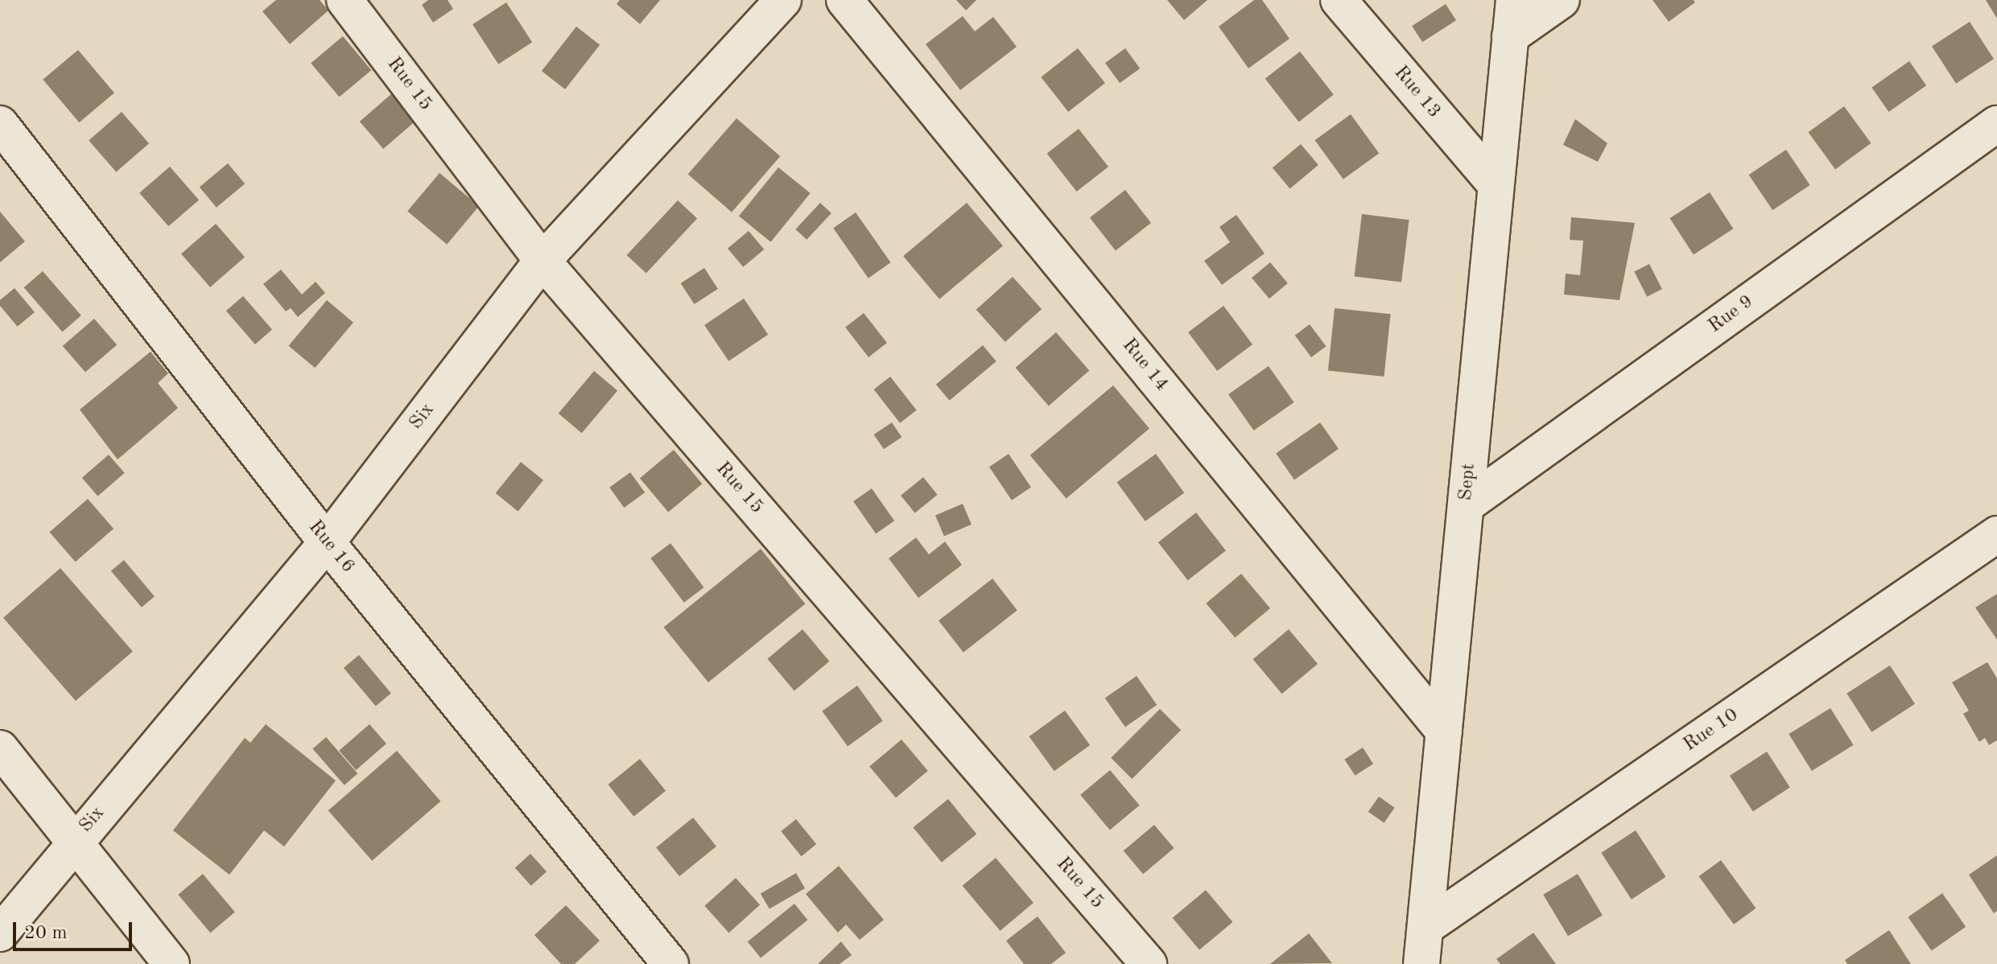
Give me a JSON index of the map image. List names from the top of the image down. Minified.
{"streets":{"street":["Rue 15","Rue 13","Rue 9","Rue 14","Six","Sept","Rue 16","Rue 10"]},"crossings":[["Rue 15","Six"],["Rue 13","Sept"],["Rue 9","Sept"],["Rue 14","Sept"],["Six","Rue 16"],["Sept","Rue 10"]],"scale_bar":"20 m"}
